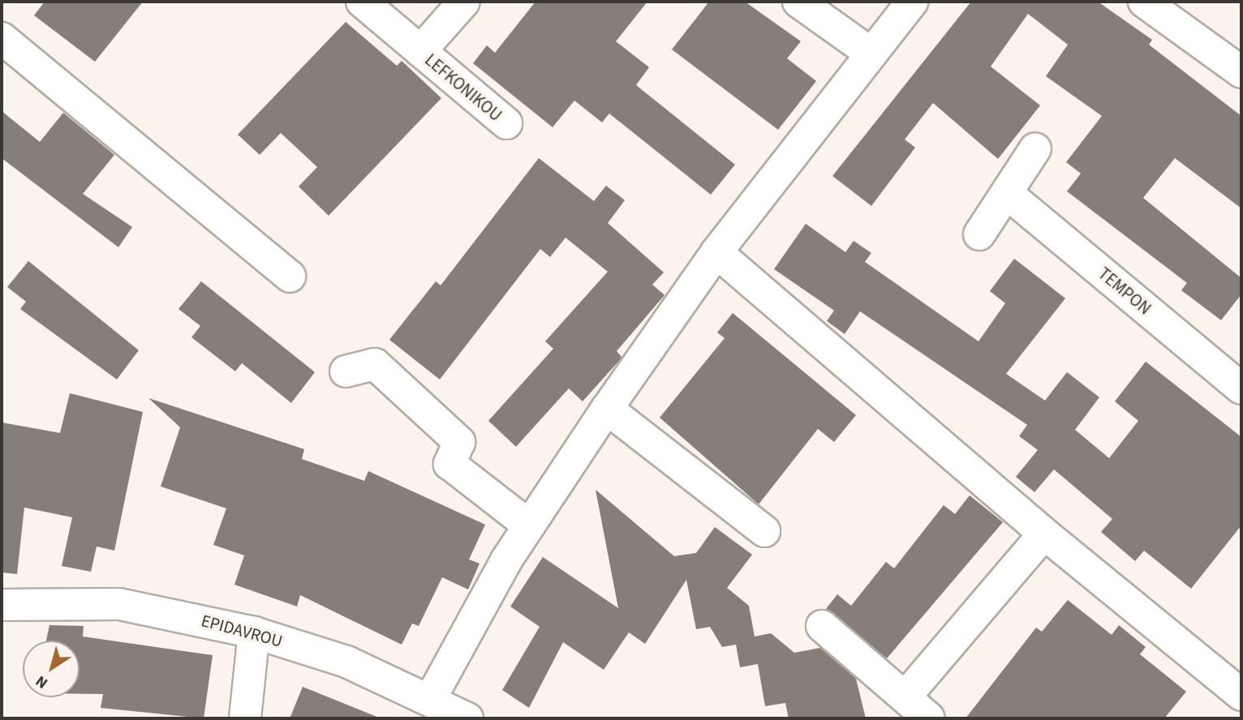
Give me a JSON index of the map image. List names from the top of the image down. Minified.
{"streets":{"street":["LEFKONIKOU","TEMPON","EPIDAVROU"]},"north":"bottom left"}
